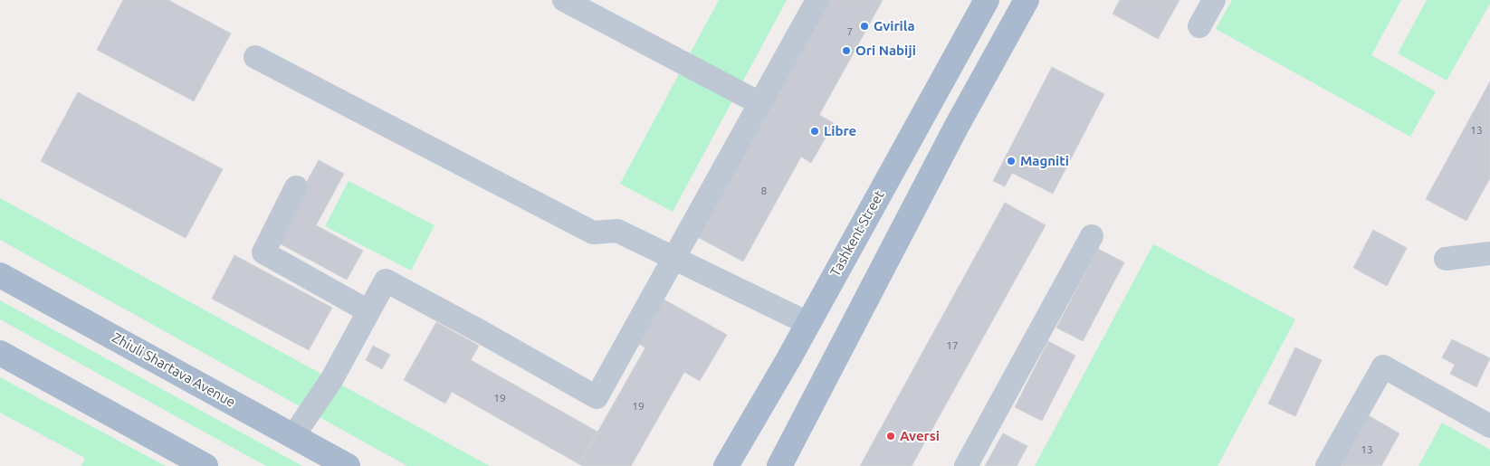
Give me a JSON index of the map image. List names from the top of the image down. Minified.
{"streets":{"main road":["Tashkent Street","Zhiuli Shartava Avenue"]},"places":["Gvirila","Ori Nabiji","Libre","Magniti","Aversi"],"house_numbers":["7","13","8","17","19","19","13"]}
